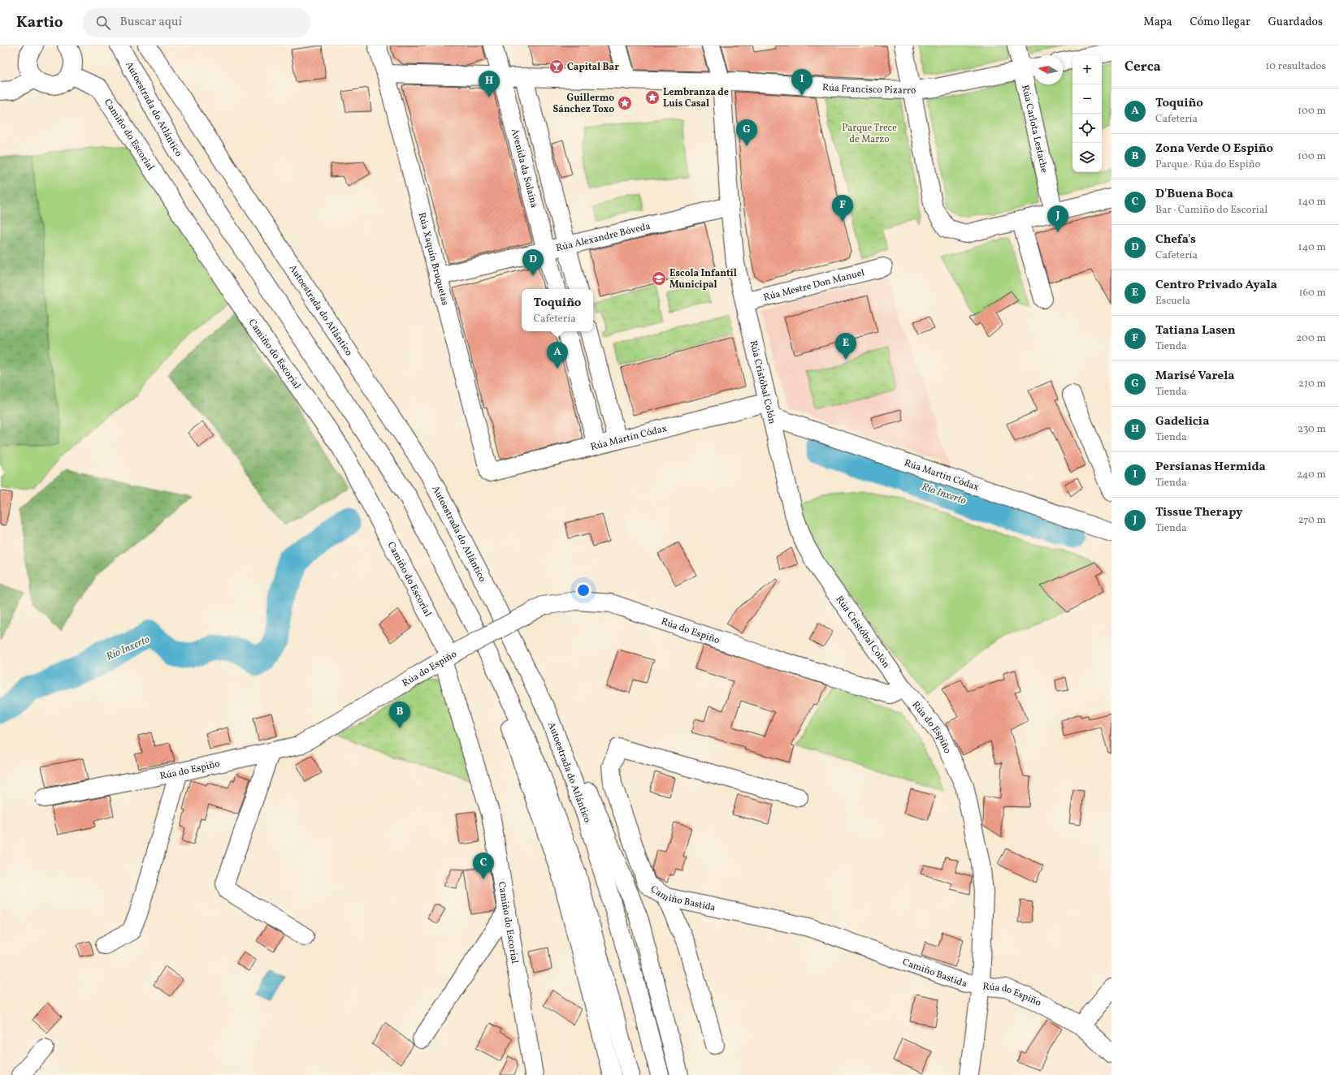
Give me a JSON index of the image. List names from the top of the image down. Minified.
{"streets":{"main road":["Rúa Francisco Pizarro","Autoestrada do Atlántico","Rúa Carlota Lestache","Camiño do Escorial","Avenida da Solaina","Rúa Alexandre Bóveda","Rúa Xaquín Bruquetas","Rúa Mestre Don Manuel","Rúa Cristóbal Colón","Rúa Martín Códax","Rúa do Espiño","Camiño Bastida"]},"crossings":[["Rúa Francisco Pizarro","Rúa Carlota Lestache"],["Rúa Francisco Pizarro","Avenida da Solaina"],["Rúa Francisco Pizarro","Rúa Xaquín Bruquetas"],["Rúa Francisco Pizarro","Rúa Cristóbal Colón"],["Camiño do Escorial","Rúa do Espiño"],["Avenida da Solaina","Rúa Alexandre Bóveda"],["Rúa Alexandre Bóveda","Rúa Xaquín Bruquetas"],["Rúa Alexandre Bóveda","Rúa Cristóbal Colón"],["Rúa Xaquín Bruquetas","Rúa Martín Códax"],["Rúa Mestre Don Manuel","Rúa Cristóbal Colón"],["Rúa Cristóbal Colón","Rúa Martín Códax"],["Rúa Cristóbal Colón","Rúa do Espiño"],["Rúa do Espiño","Camiño Bastida"]],"water":["Río Inxerto"],"parks":["Parque Trece de Marzo"],"places":{"bar":["Capital Bar"],"place":["Lembranza de Luis Casal","Guillermo Sánchez Toxo"],"school or university":["Escola Infantil Municipal"]},"north":"left","page":{"header":"Kartio","search":"Buscar aquí","nav":["Mapa","Cómo llegar","Guardados"],"heading":["Cerca","10 resultados"],"map_buttons":["+","−"],"pins":["I","H","G","F","J","D","E","A","B","C"],"list":[{"mark":"A","name":"Toquiño","note":"Cafetería","value":"100 m"},{"mark":"B","name":"Zona Verde O Espiño","note":"Parque · Rúa do Espiño","value":"100 m"},{"mark":"C","name":"D'Buena Boca","note":"Bar · Camiño do Escorial","value":"140 m"},{"mark":"D","name":"Chefa's","note":"Cafetería","value":"140 m"},{"mark":"E","name":"Centro Privado Ayala","note":"Escuela","value":"160 m"},{"mark":"F","name":"Tatiana Lasen","note":"Tienda","value":"200 m"},{"mark":"G","name":"Marisé Varela","note":"Tienda","value":"210 m"},{"mark":"H","name":"Gadelicia","note":"Tienda","value":"230 m"},{"mark":"I","name":"Persianas Hermida","note":"Tienda","value":"240 m"},{"mark":"J","name":"Tissue Therapy","note":"Tienda","value":"270 m"}],"popup":["Toquiño","Cafetería"]}}
